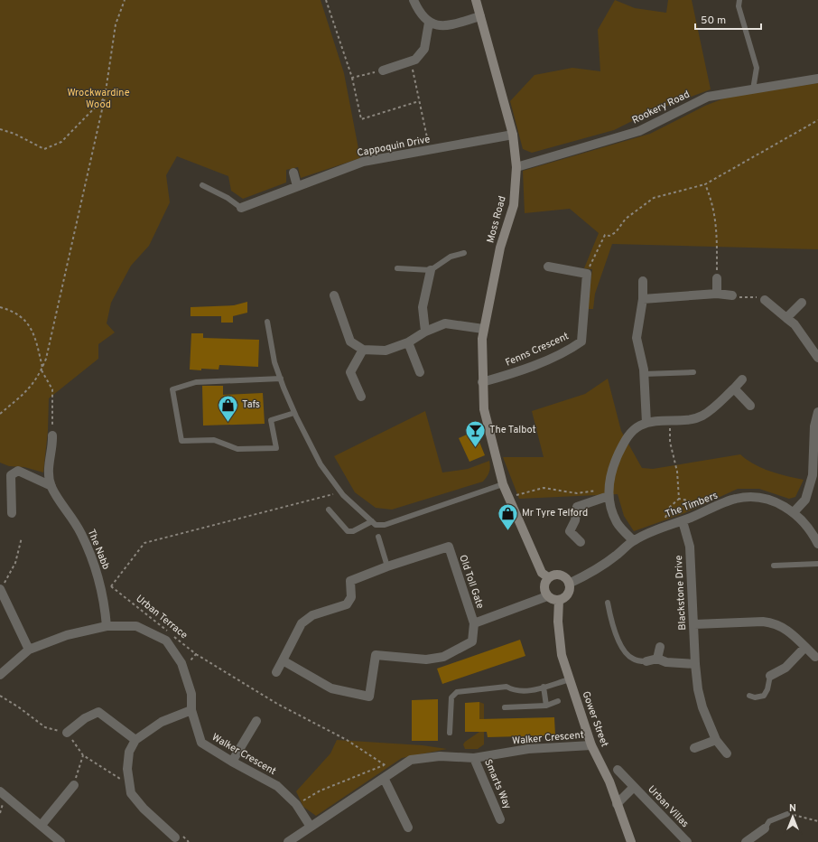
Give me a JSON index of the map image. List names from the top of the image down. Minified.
{"streets":{"street":["Rookery Road","Cappoquin Drive","Moss Road","Fenns Crescent","The Timbers","The Nabb","Old Toll Gate","Blackstone Drive","Gower Street","Walker Crescent","Smarts Way","Urban Villas"],"path":["Urban Terrace"]},"crossings":[["Rookery Road","Moss Road"],["Cappoquin Drive","Moss Road"],["Moss Road","Fenns Crescent"],["The Timbers","Old Toll Gate"],["The Timbers","Blackstone Drive"],["The Timbers","Gower Street"],["The Nabb","Walker Crescent"],["Old Toll Gate","Gower Street"],["Urban Terrace","Walker Crescent"],["Gower Street","Walker Crescent"],["Gower Street","Urban Villas"],["Walker Crescent","Smarts Way"]],"parks":["Wrockwardine Wood"],"places":{"shop":["Tafs","Mr Tyre Telford"],"bar":["The Talbot"]},"scale_bar":"50 m","north":"top"}
